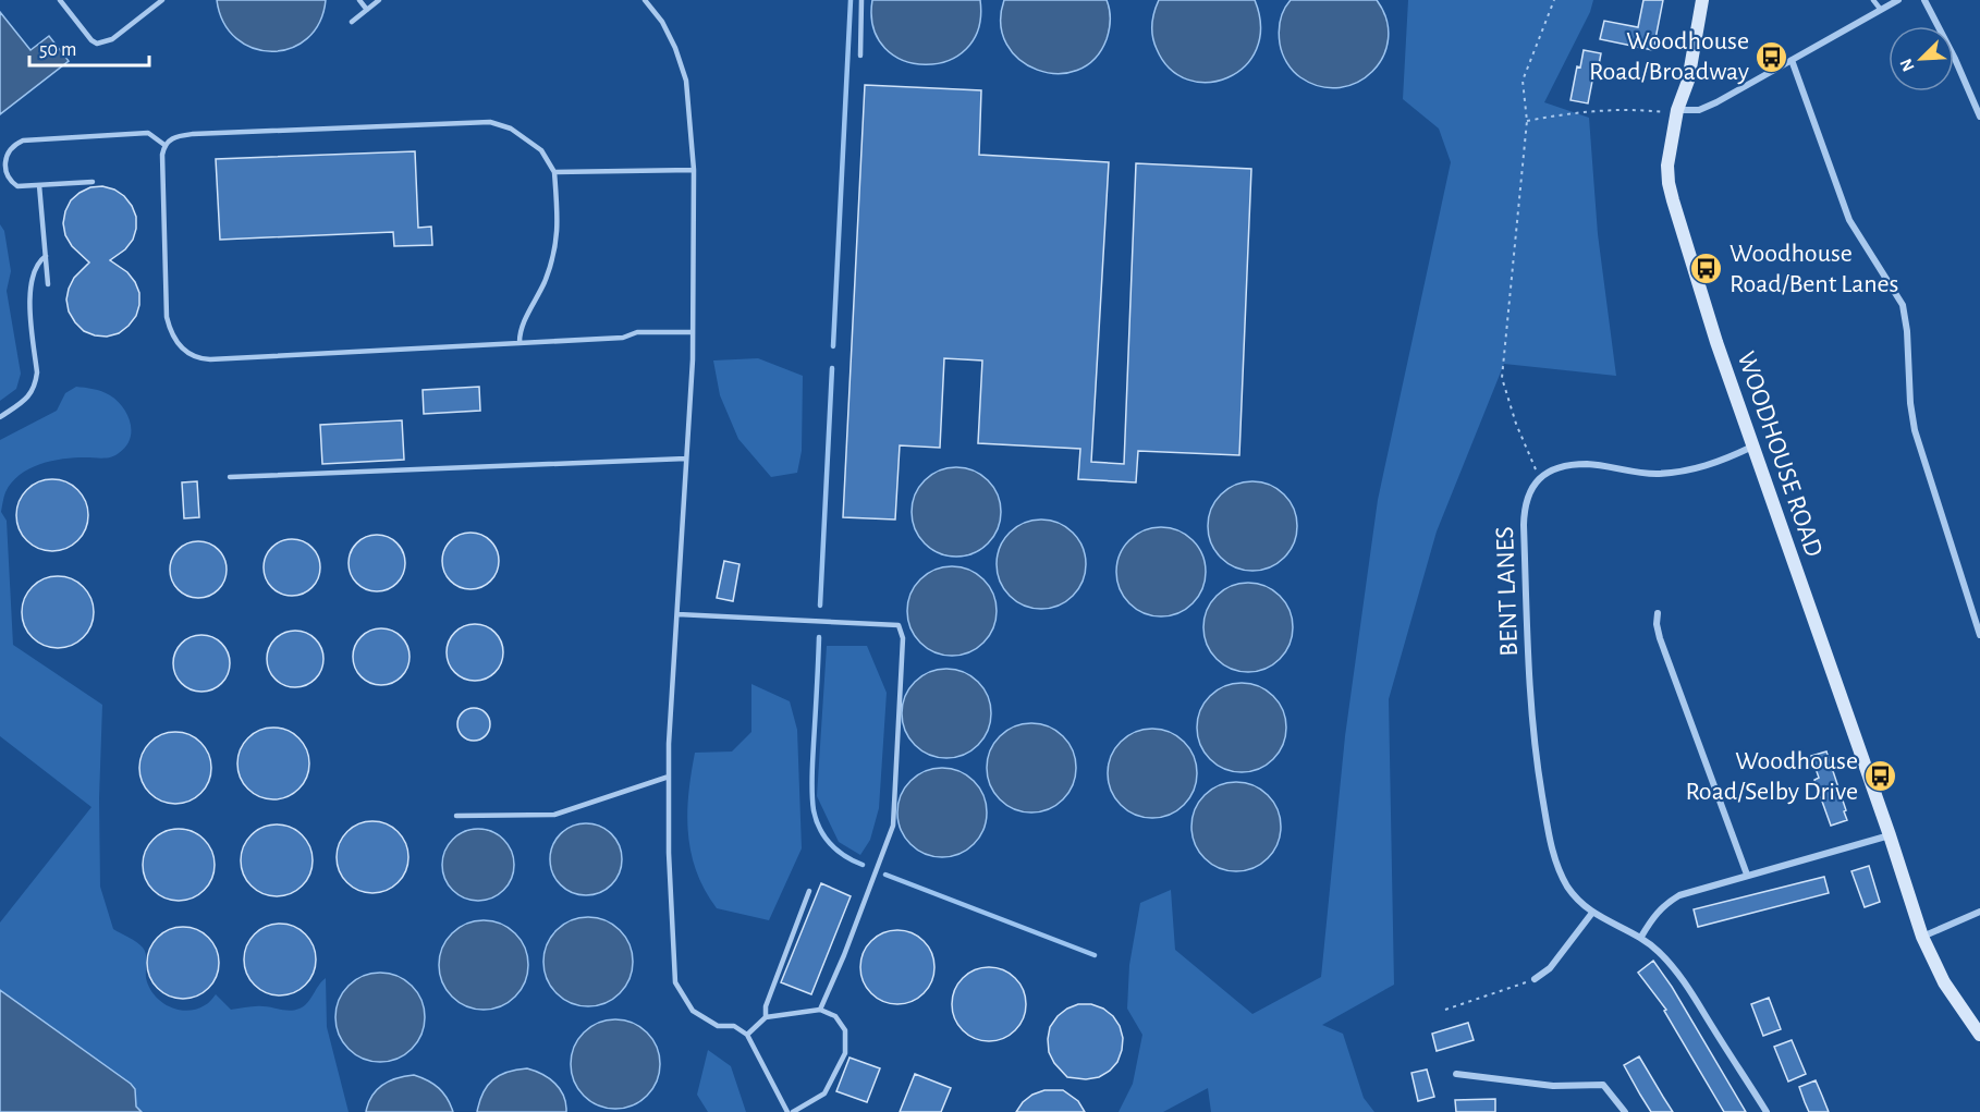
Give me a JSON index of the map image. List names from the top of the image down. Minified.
{"streets":{"street":["WOODHOUSE ROAD","BENT LANES"]},"places":{"bus stop":["Woodhouse Road/Broadway","Woodhouse Road/Bent Lanes","Woodhouse Road/Selby Drive"]},"scale_bar":"50 m","north":"bottom left"}
